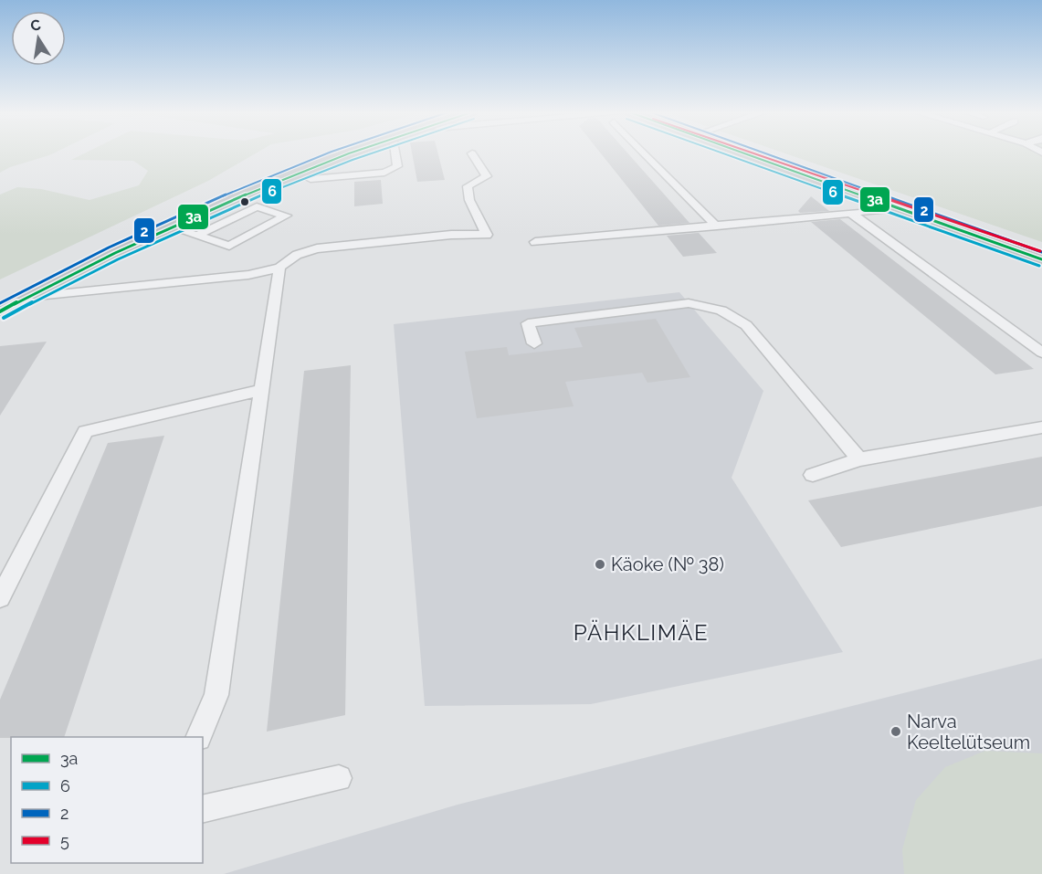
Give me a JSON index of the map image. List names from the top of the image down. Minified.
{"districts":["PÄHKLIMÄE"],"places":["Käoke (№ 38)","Narva Keeltelütseum"],"lines":["transit line 3a","transit line 6","transit line 2","transit line 5"],"legend":["3a","6","2","5"],"north":"top"}
